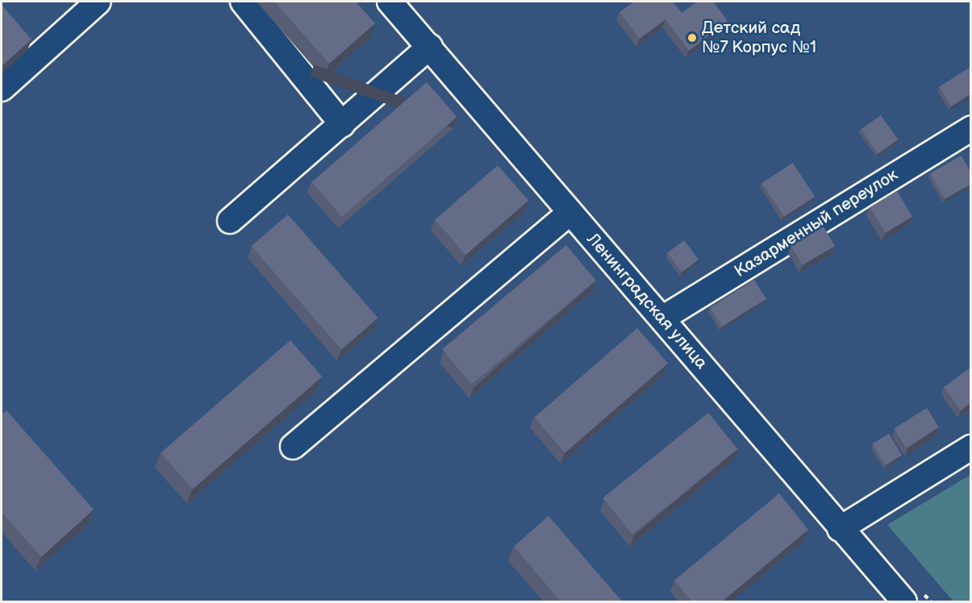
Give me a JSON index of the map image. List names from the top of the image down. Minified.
{"streets":{"street":["Казарменный переулок","Ленинградская улица"]},"crossings":[["Казарменный переулок","Ленинградская улица"]],"places":["Детский сад №7 Корпус №1"]}
